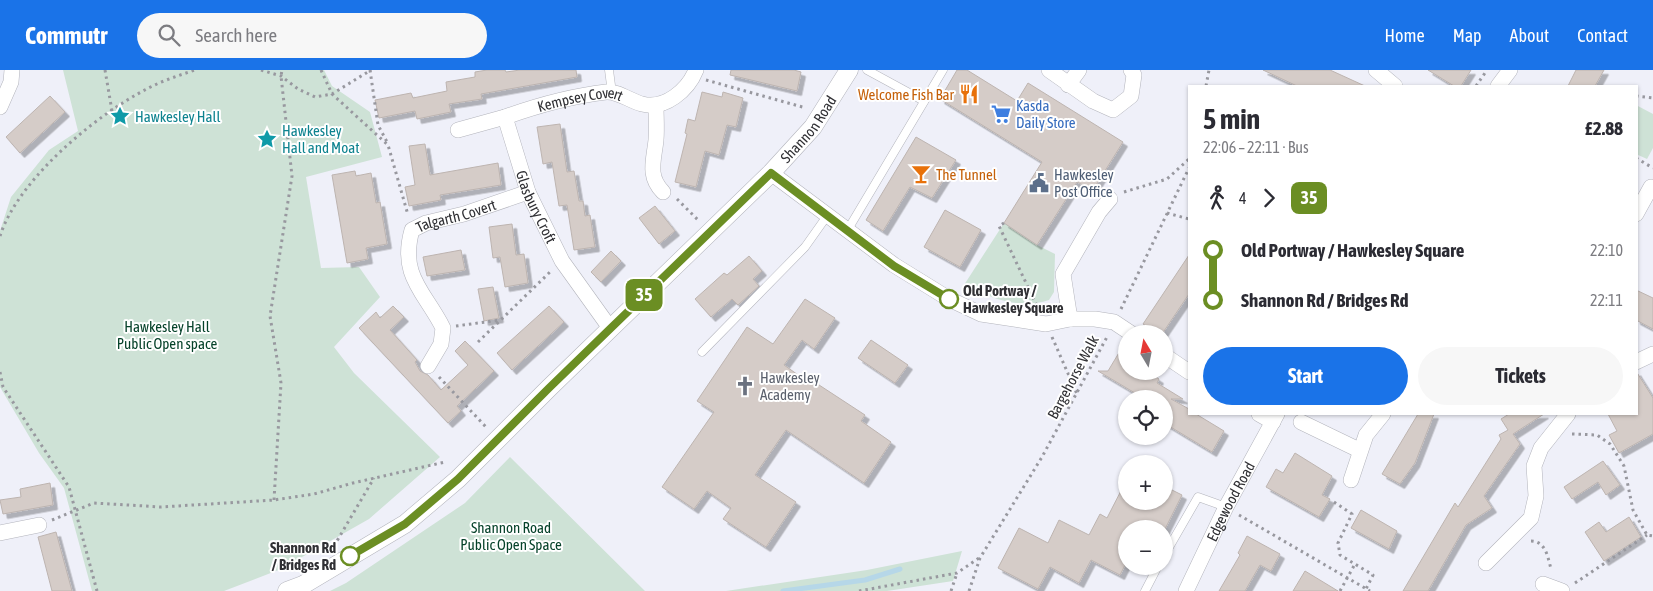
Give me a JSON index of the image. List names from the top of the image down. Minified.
{"streets":{"street":["Kempsey Covert","Shannon Road","Glasbury Croft","Talgarth Covert","Edgewood Road"],"path":["Bargehorse Walk"]},"crossings":[["Kempsey Covert","Glasbury Croft"],["Shannon Road","Glasbury Croft"],["Glasbury Croft","Talgarth Covert"]],"parks":["Hawkesley Hall Public Open space","Shannon Road Public Open Space"],"places":{"restaurant":["Welcome Fish Bar"],"supermarket":["Kasda Daily Store"],"place":["Hawkesley Hall","Hawkesley Hall and Moat"],"bar":["The Tunnel"],"public building":["Hawkesley Post Office"],"other":["Old Portway / Hawkesley Square","Shannon Rd / Bridges Rd"],"church":["Hawkesley Academy"]},"lines":["bus line 35"],"north":"top","page":{"header":"Commutr","search":"Search here","nav":["Home","Map","About","Contact"],"on_map":"35","heading":["5 min","22:06 – 22:11 · Bus","£2.88"],"legs":["4","35"],"list":[{"name":"Old Portway / Hawkesley Square","value":"22:10"},{"name":"Shannon Rd / Bridges Rd","value":"22:11"}],"map_buttons":["+","−"],"buttons":["Start","Tickets"]}}
